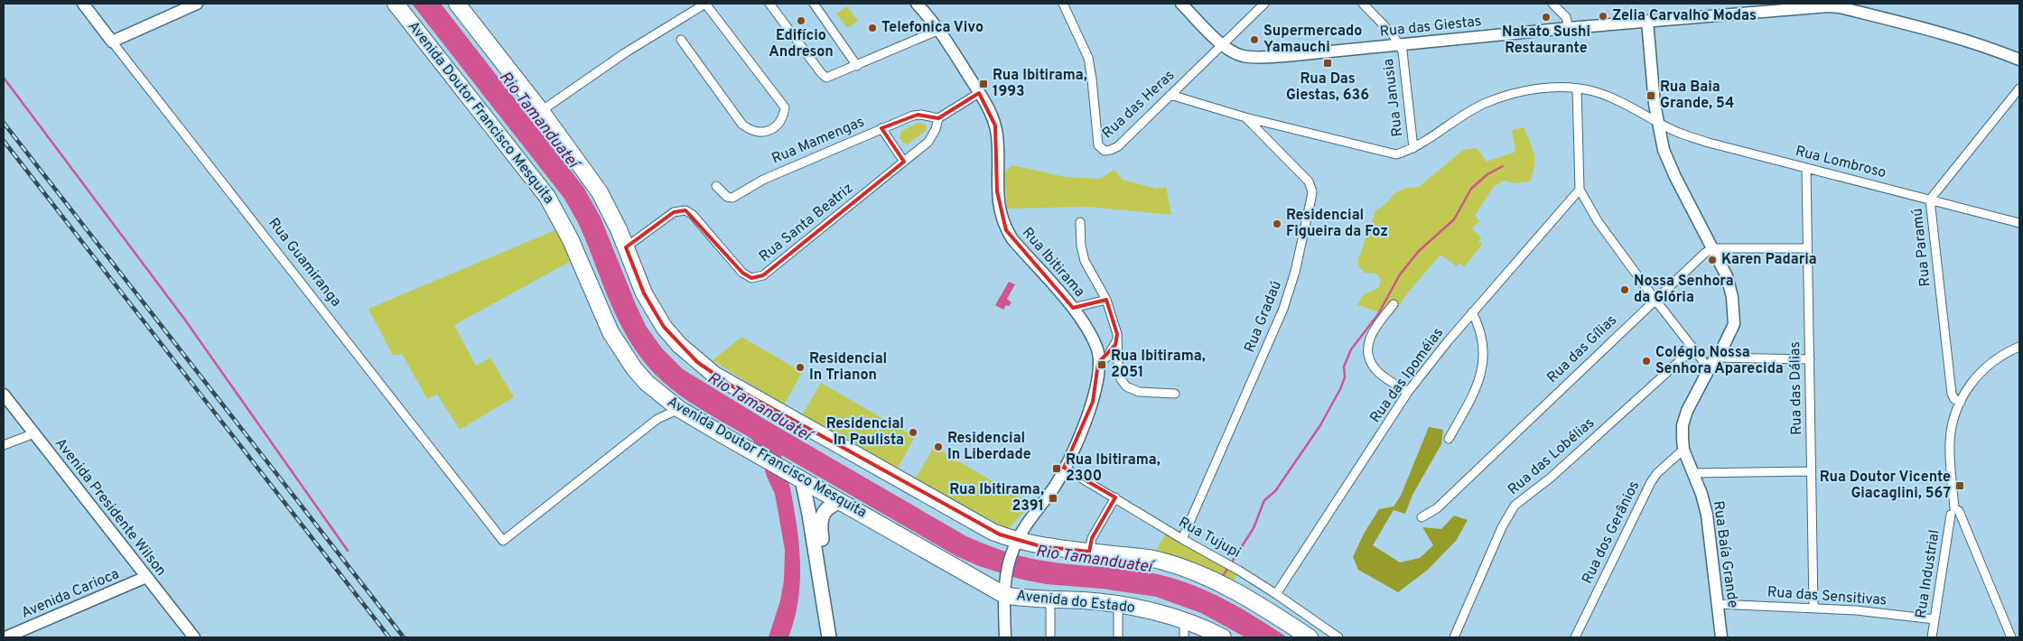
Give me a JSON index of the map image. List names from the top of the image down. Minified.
{"streets":{"highway":["Avenida Doutor Francisco Mesquita","Avenida do Estado"],"main road":["Rua das Giestas","Rua Guamiranga","Rua Ibitirama","Avenida Presidente Wilson","Rua Baía Grande","Avenida Carioca"],"street":["Rua Janusia","Rua das Heras","Rua Mamengas","Rua Lombroso","Rua Santa Beatriz","Rua Paramú","Rua Gradaú","Rua das Gílias","Rua das Ipoméias","Rua das Dálias","Rua das Lobélias","Rua dos Gerânios","Rua Tujupi","Rua Industrial","Rua das Sensitivas"]},"crossings":[["Rua das Giestas","Rua Janusia"],["Rua das Giestas","Rua das Heras"],["Rua das Giestas","Rua Baía Grande"],["Rua Janusia","Rua Lombroso"],["Rua das Heras","Rua Lombroso"],["Avenida Doutor Francisco Mesquita","Rua Ibitirama"],["Avenida Doutor Francisco Mesquita","Avenida do Estado"],["Rua Mamengas","Rua Santa Beatriz"],["Rua Lombroso","Rua Paramú"],["Rua Lombroso","Rua Gradaú"],["Rua Lombroso","Rua das Dálias"],["Rua Lombroso","Rua Baía Grande"],["Rua Ibitirama","Rua Tujupi"],["Rua Ibitirama","Avenida do Estado"],["Rua Gradaú","Rua Tujupi"],["Rua das Gílias","Rua Baía Grande"],["Rua das Ipoméias","Rua Tujupi"],["Rua das Dálias","Rua das Sensitivas"],["Avenida Presidente Wilson","Avenida Carioca"],["Rua dos Gerânios","Rua Baía Grande"],["Rua Baía Grande","Rua das Sensitivas"],["Rua Industrial","Rua das Sensitivas"]],"water":["Rio Tamanduateí"],"places":{"other":["Zelia Carvalho Modas","Nakato Sushi Restaurante","Edifício Andreson","Telefonica Vivo","Supermercado Yamauchi","Residencial Figueira da Foz","Karen Padaria","Nossa Senhora da Glória","Colégio Nossa Senhora Aparecida","Residencial In Trianon","Residencial In Paulista","Residencial In Liberdade"],"transit":["Rua Das Giestas, 636","Rua Ibitirama, 1993","Rua Baia Grande, 54","Rua Ibitirama, 2051","Rua Ibitirama, 2300","Rua Doutor Vicente Giacaglini, 567","Rua Ibitirama, 2391"]}}
